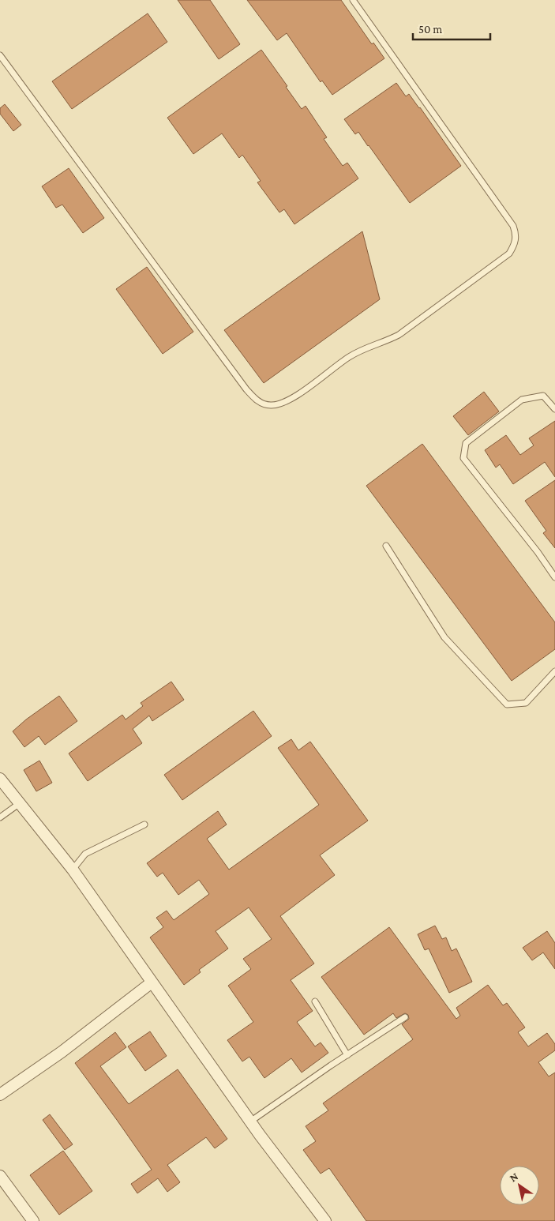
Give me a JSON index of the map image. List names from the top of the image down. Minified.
{"scale_bar":"50 m","north":"top left"}
